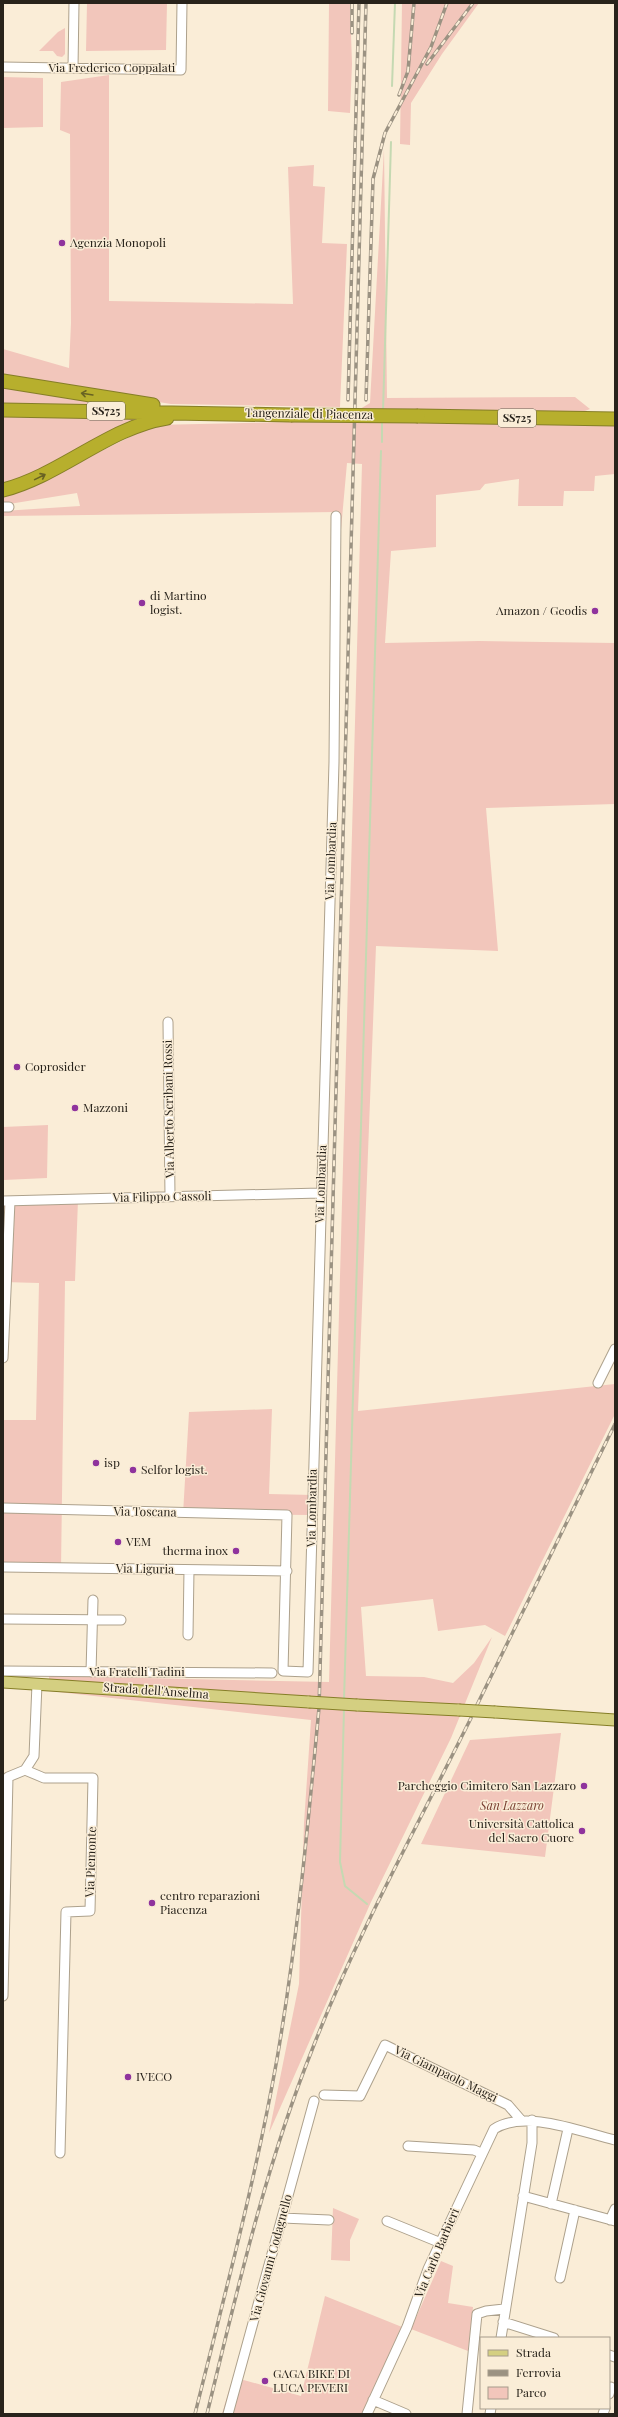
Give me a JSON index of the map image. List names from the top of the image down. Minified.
{"streets":{"highway":["SS725","Tangenziale di Piacenza"],"main road":["Strada dell'Anselma"],"street":["Via Frederico Coppalati","Via Lombardia","Via Alberto Scribani Rossi","Via Filippo Cassoli","Via Toscana","Via Liguria","Via Fratelli Tadini","Via Piemonte","Via Giampaolo Maggi","Via Carlo Barbieri","Via Giovanni Codagnello"]},"crossings":[["Via Lombardia","Via Filippo Cassoli"],["Via Lombardia","Via Toscana"],["Via Lombardia","Via Liguria"],["Via Alberto Scribani Rossi","Via Filippo Cassoli"],["Via Giampaolo Maggi","Via Carlo Barbieri"]],"parks":["San Lazzaro"],"places":["Agenzia Monopoli","di Martino logist.","Amazon / Geodis","Coprosider","Mazzoni","isp","Selfor logist.","VEM","therma inox","Parcheggio Cimitero San Lazzaro","Università Cattolica del Sacro Cuore","centro reparazioni Piacenza","IVECO","GAGA BIKE DI LUCA PEVERI"],"legend":["Strada","Ferrovia","Parco"]}
